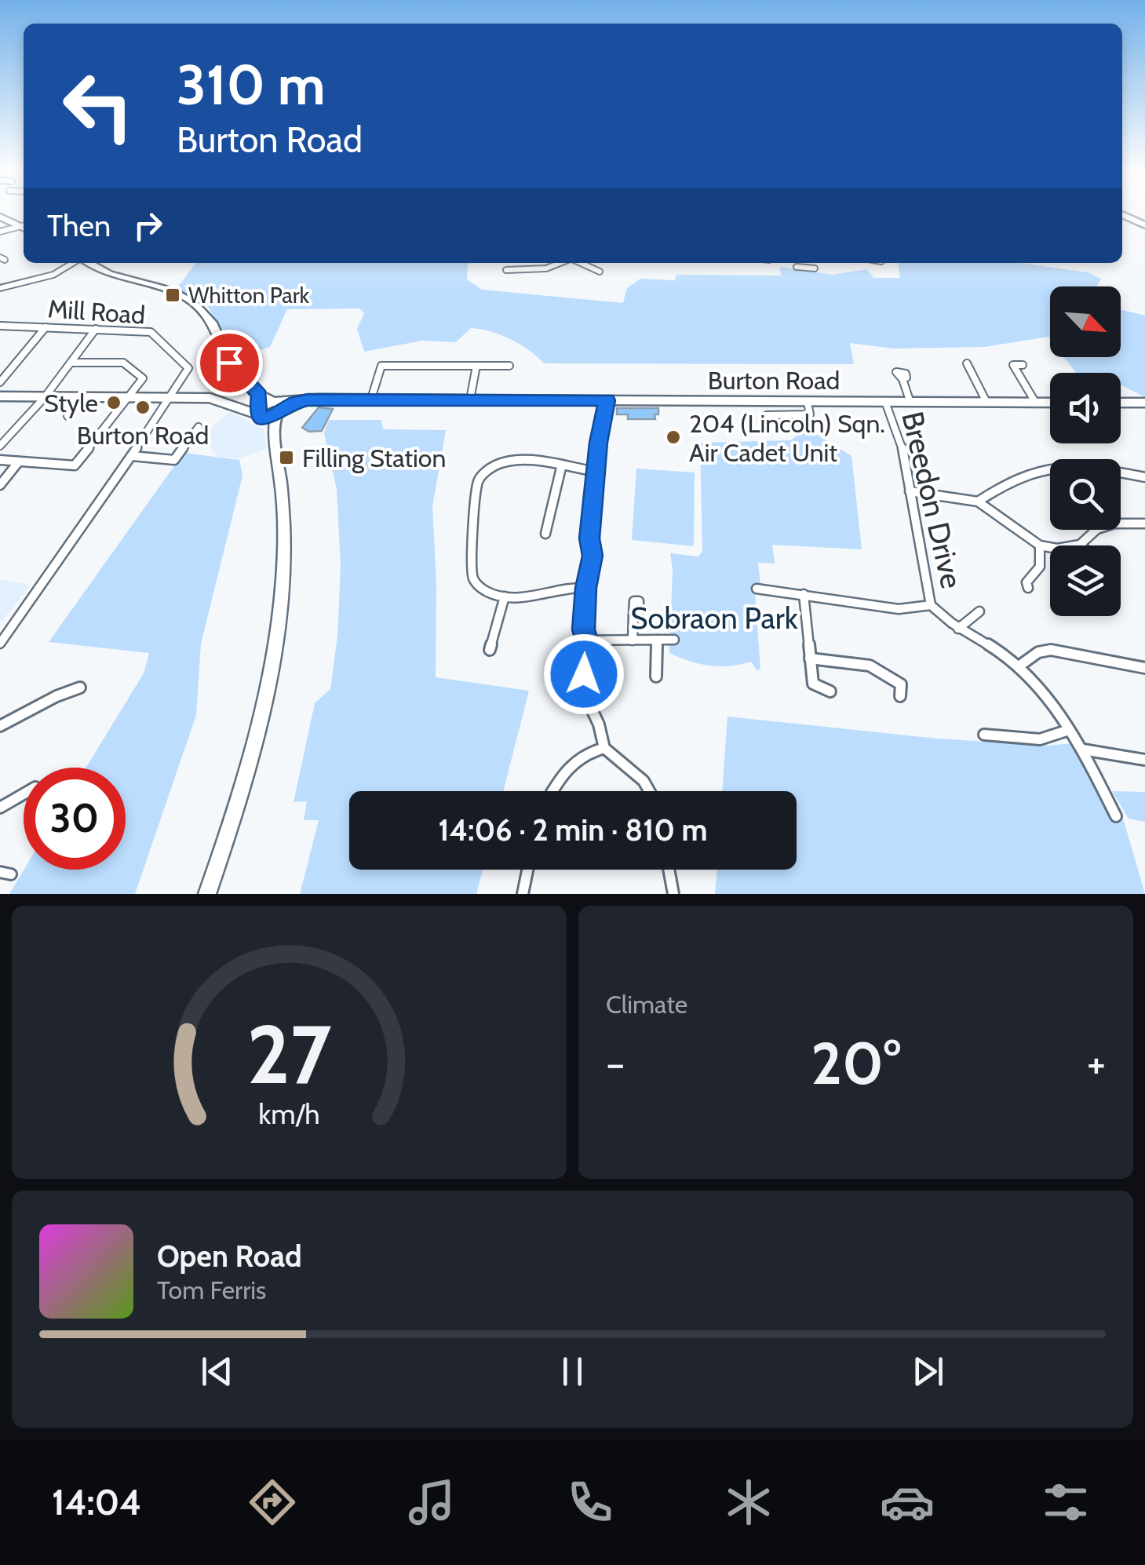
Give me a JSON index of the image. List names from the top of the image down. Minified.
{"streets":{"main road":["Burton Road"],"street":["Mill Road","Breedon Drive"]},"crossings":[["Burton Road","Breedon Drive"]],"parks":["Sobraon Park"],"places":{"transit":["Whitton Park","Filling Station"],"other":["Style","Burton Road","204 (Lincoln) Sqn. Air Cadet Unit"]},"north":"bottom right","page":{"turn":["310 m","Burton Road"],"then":"Then","limit":"30","trip":"14:06 · 2 min · 810 m","tile":"Climate","heat":["−","20°","+"],"song":["Open Road","Tom Ferris"],"tabs":"14:04","gauge":["27","km/h"]}}
